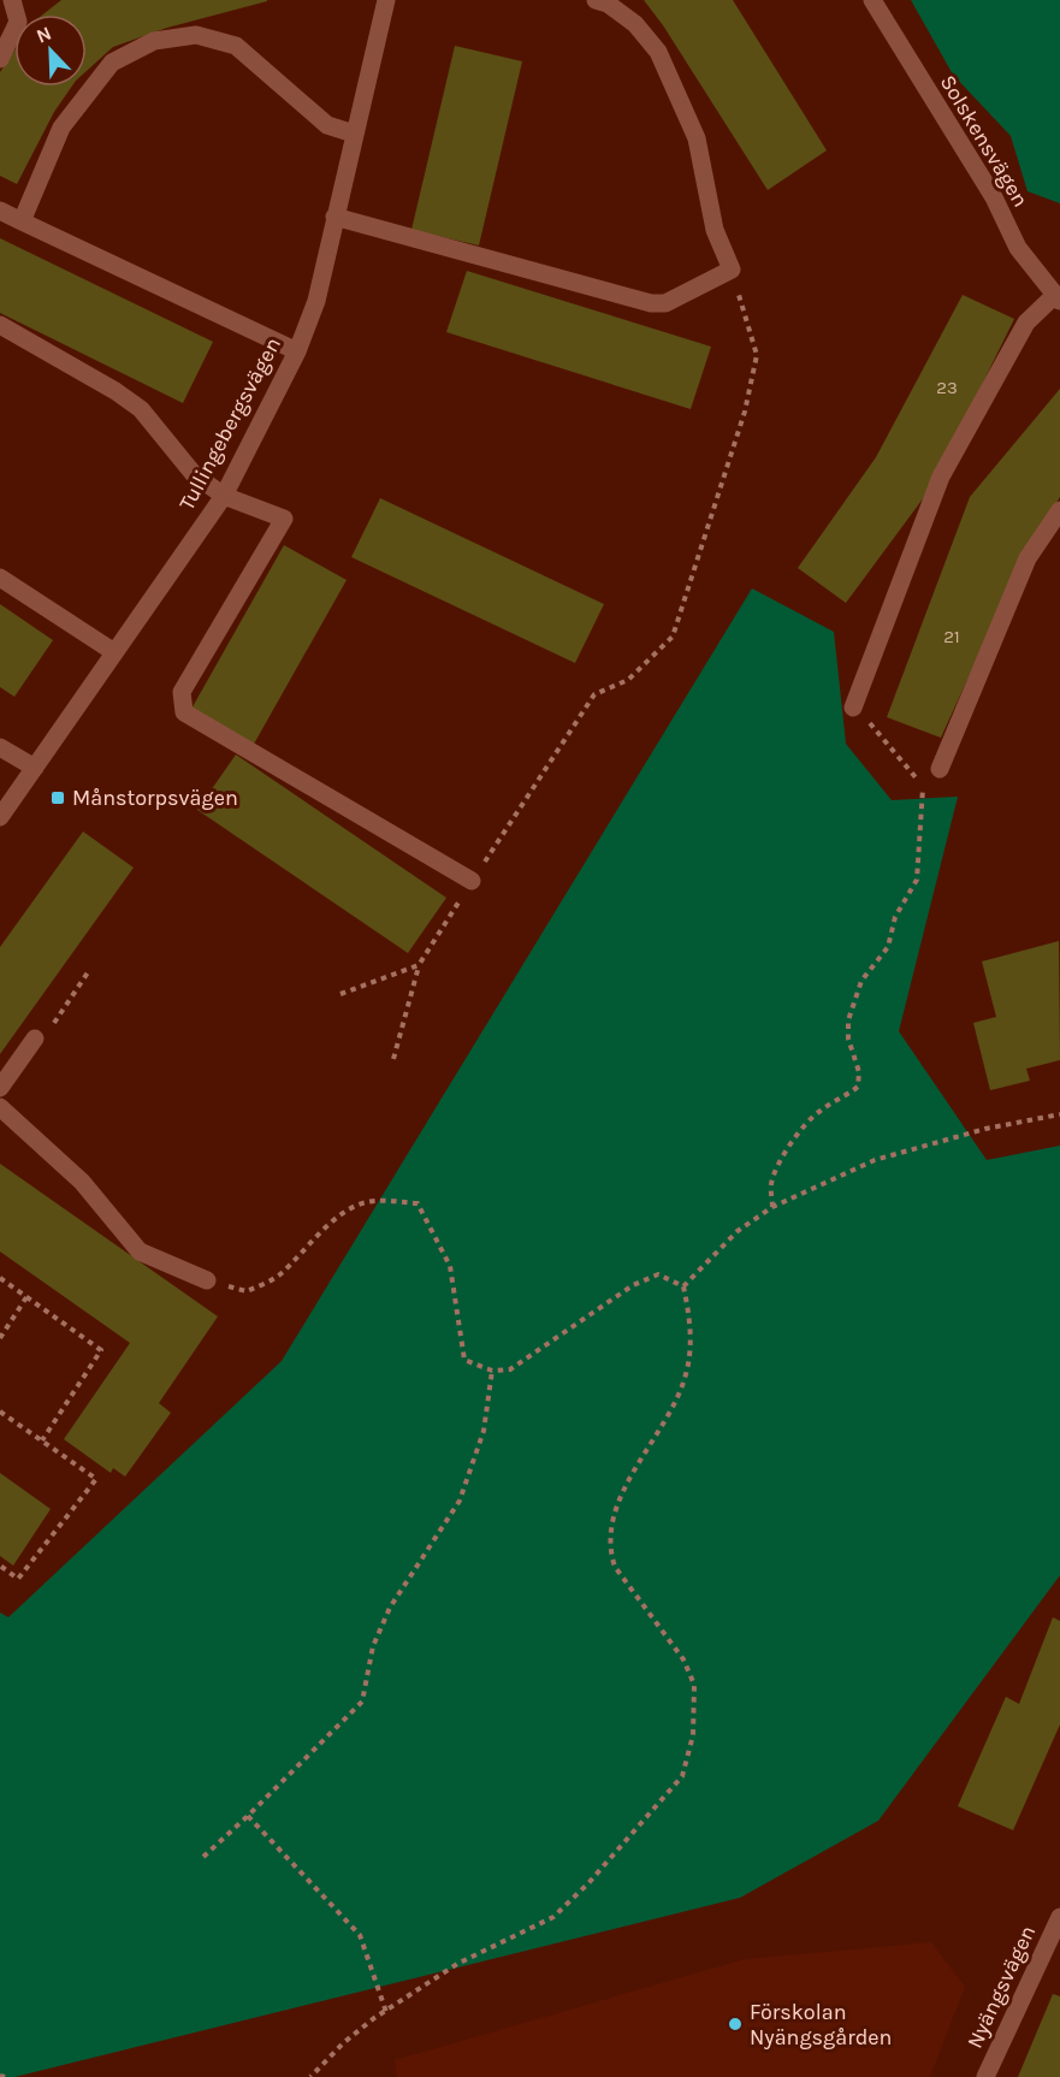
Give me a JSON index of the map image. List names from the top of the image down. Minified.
{"streets":{"street":["Solskensvägen","Tullingebergsvägen","Nyängsvägen"]},"places":{"transit":["Månstorpsvägen"],"other":["Förskolan Nyängsgården"]},"house_numbers":["23","21"],"north":"top left"}
